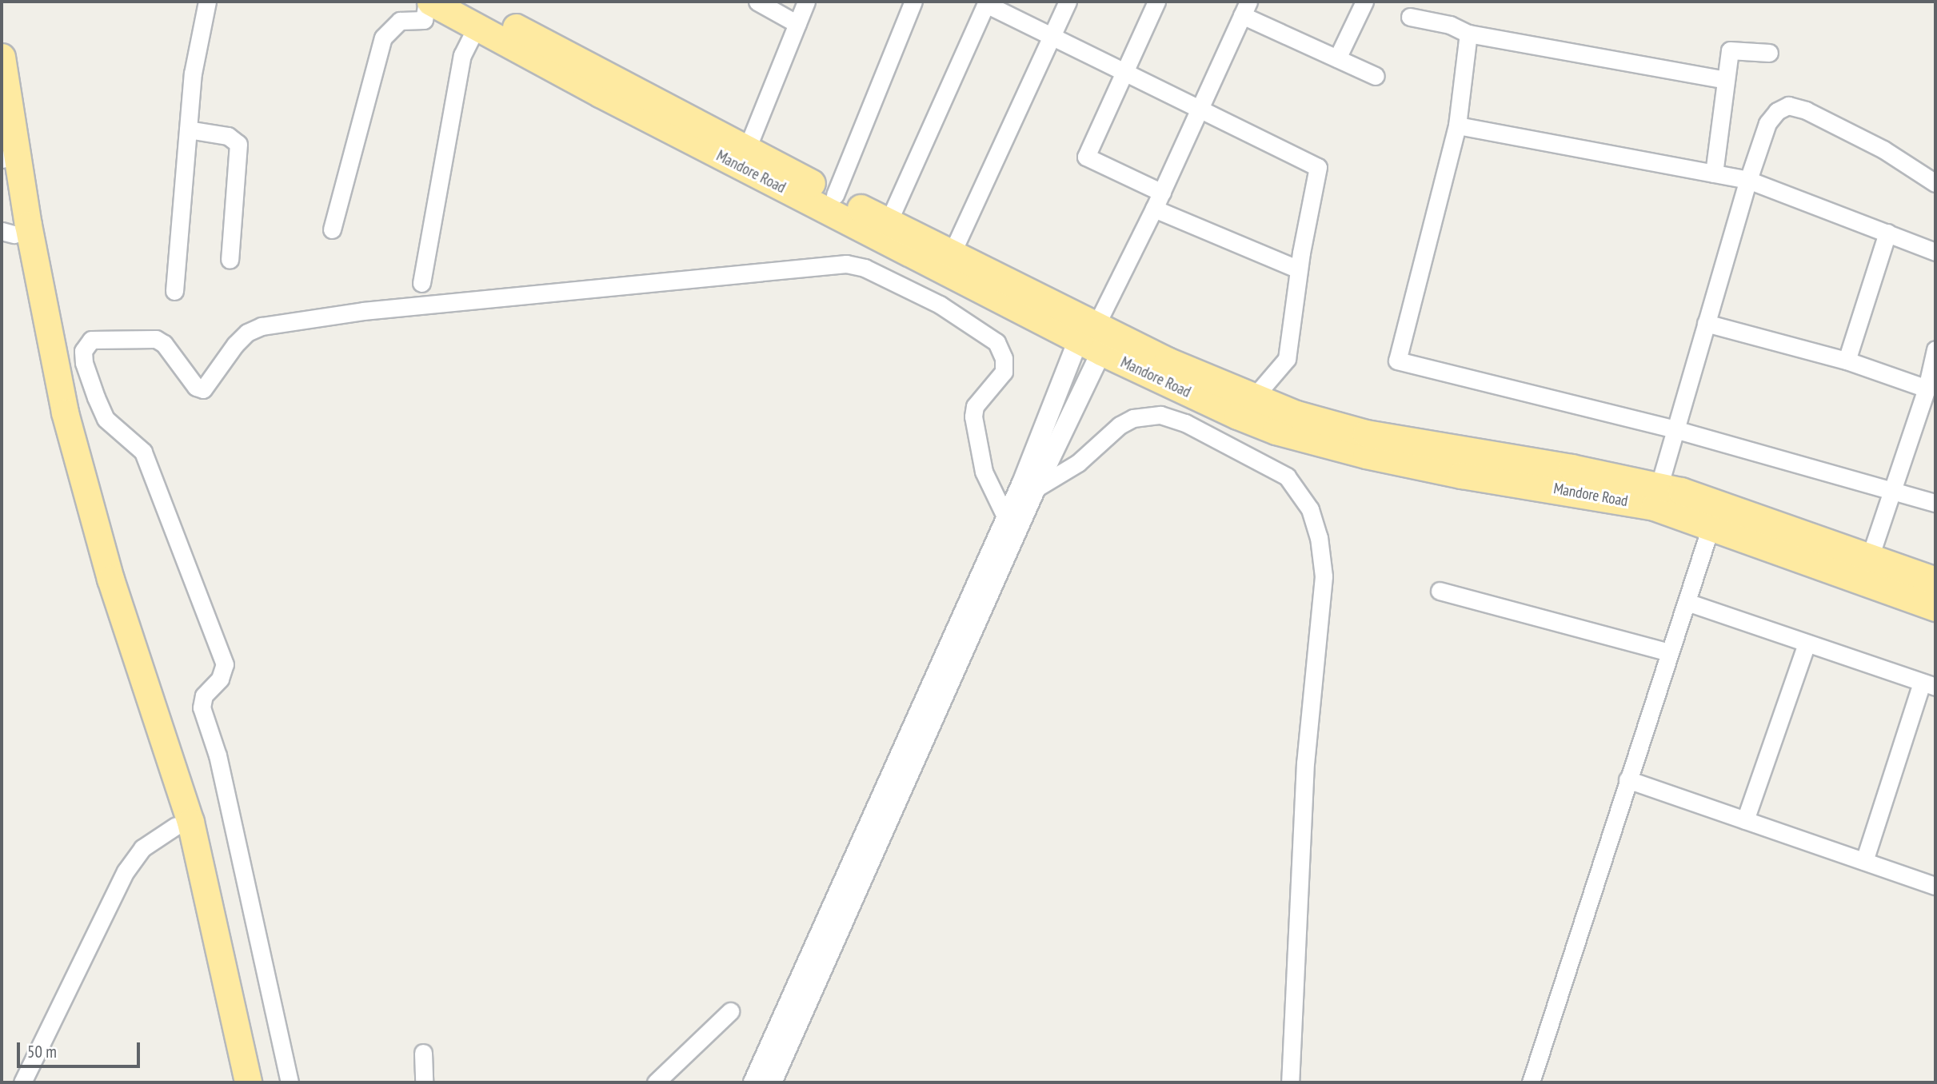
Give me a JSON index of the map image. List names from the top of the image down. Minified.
{"streets":{"highway":["Mandore Road"]},"scale_bar":"50 m"}
